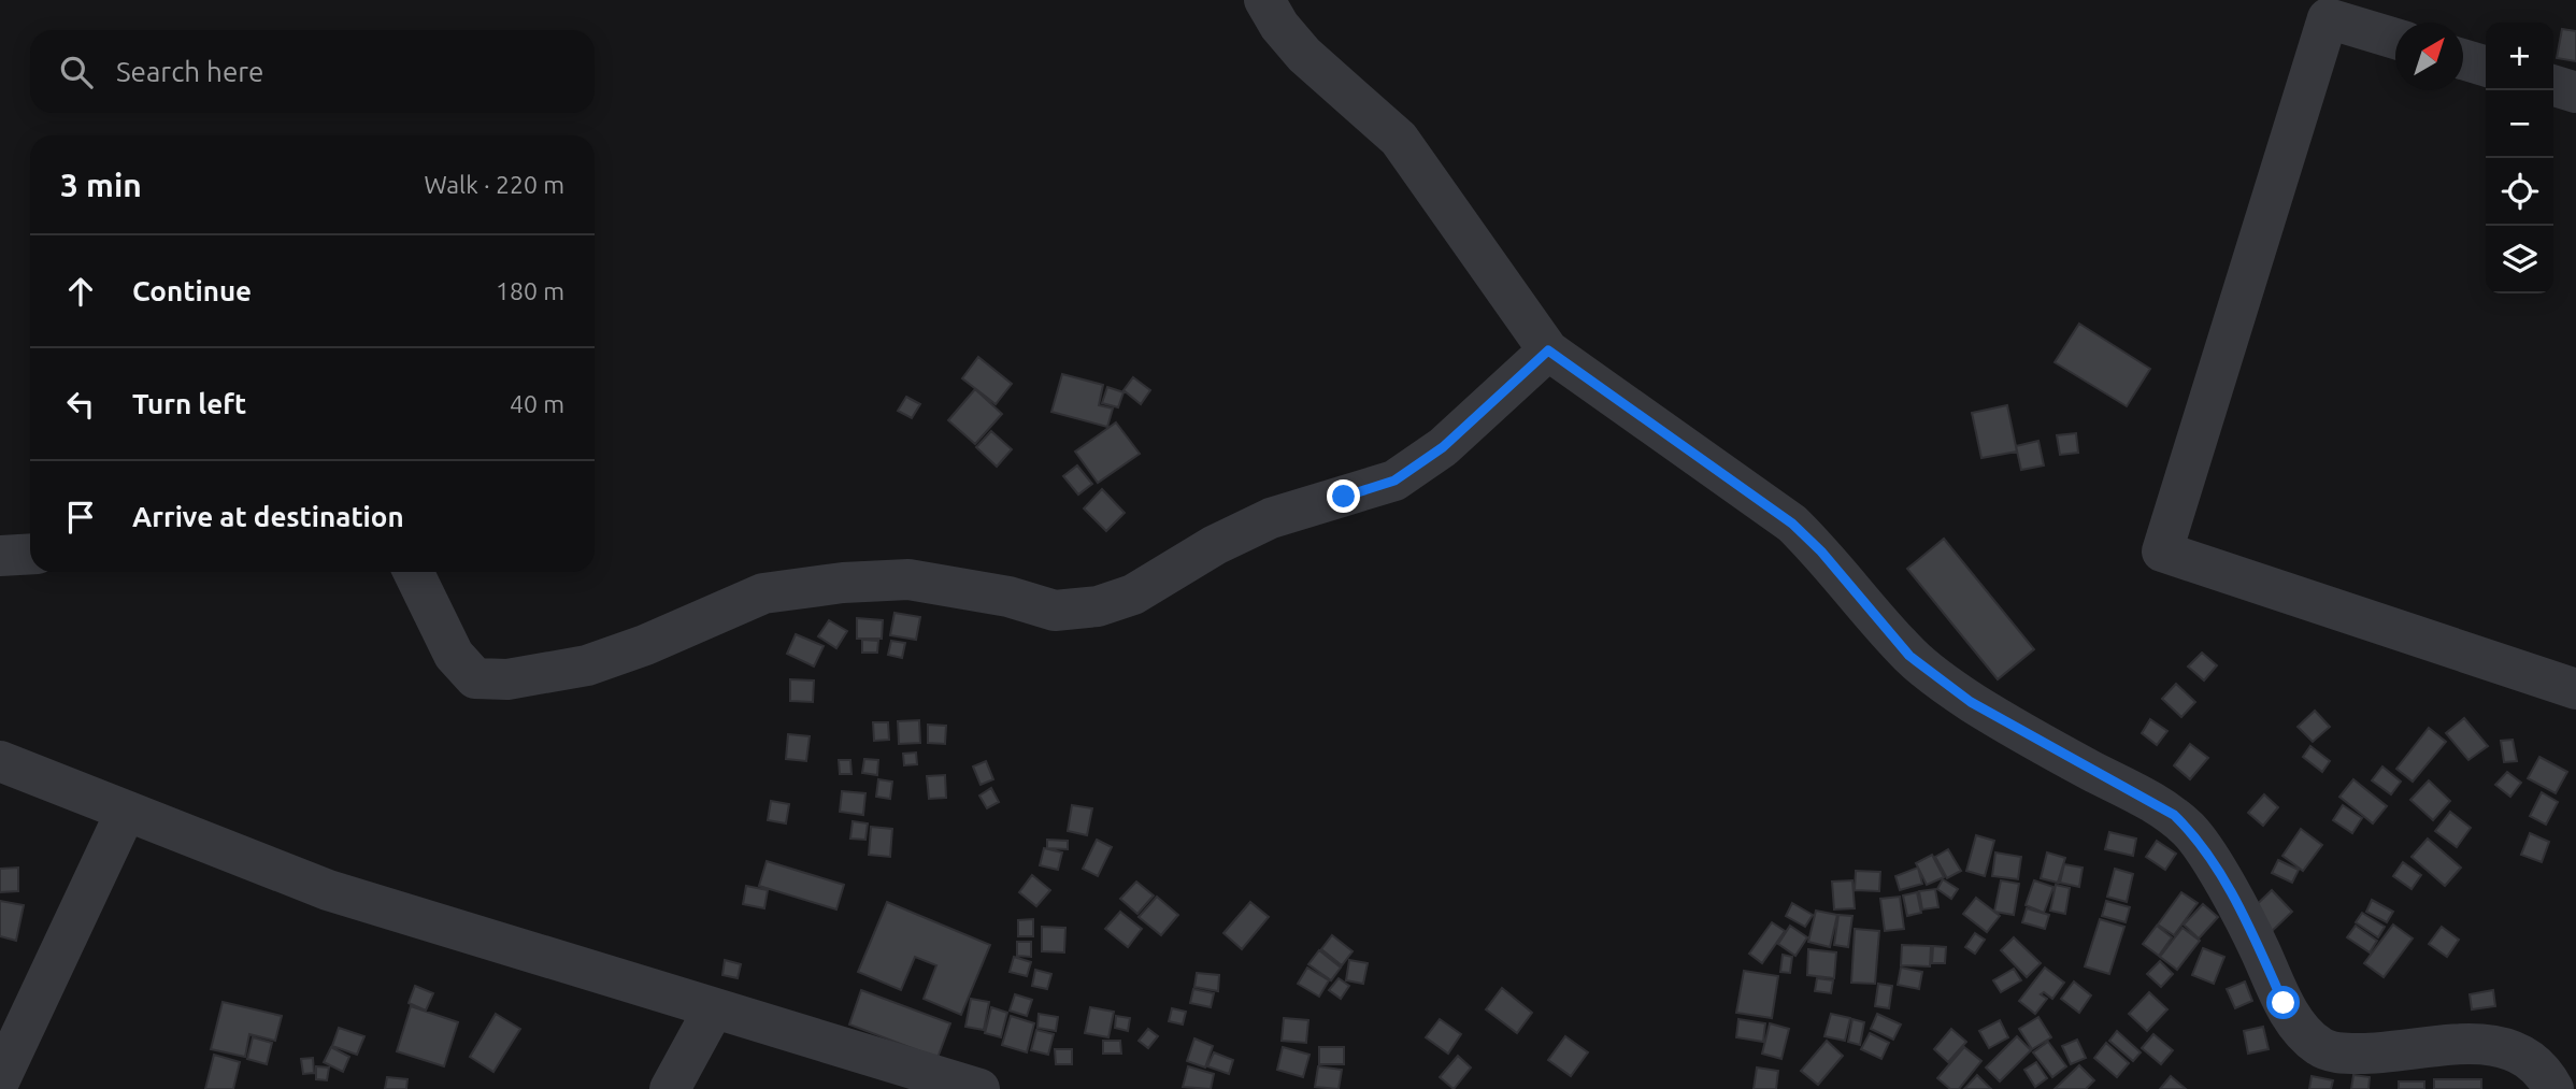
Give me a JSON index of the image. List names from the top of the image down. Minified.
{"north":"top right","page":{"map_buttons":["+","−"],"search":"Search here","heading":["3 min","Walk · 220 m"],"list":[["Continue","180 m"],["Turn left","40 m"],"Arrive at destination"]}}
